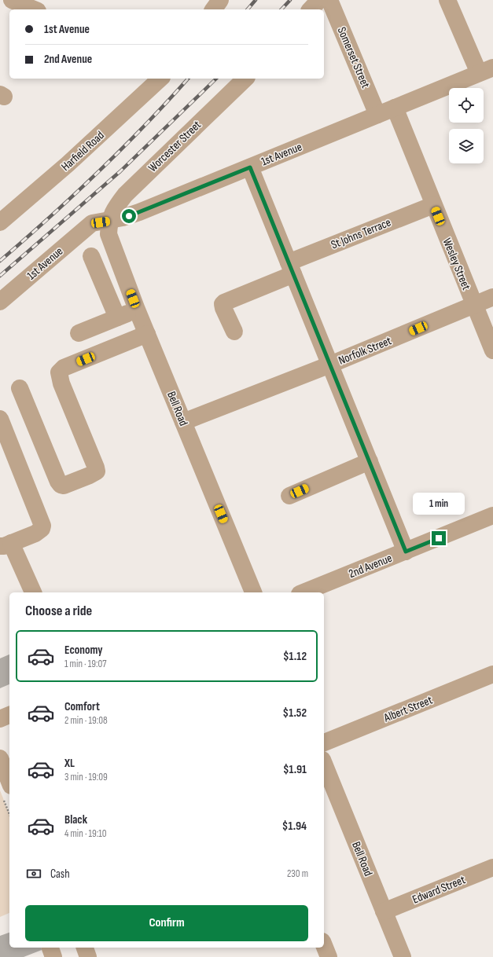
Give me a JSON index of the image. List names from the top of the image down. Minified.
{"streets":{"street":["Somerset Street","Worcester Street","Harfield Road","1st Avenue","St Johns Terrace","Wesley Street","Norfolk Street","Bell Road","2nd Avenue","Albert Street","Edward Street"]},"crossings":[["Somerset Street","1st Avenue"],["Worcester Street","1st Avenue"],["Worcester Street","Bell Road"],["1st Avenue","Wesley Street"],["1st Avenue","Bell Road"],["St Johns Terrace","Wesley Street"],["Wesley Street","Norfolk Street"],["Norfolk Street","Bell Road"],["Bell Road","Edward Street"]],"page":{"banner":["1st Avenue","2nd Avenue"],"bubble":"1 min","heading":"Choose a ride","list":[{"name":"Economy","note":"1 min · 19:07","value":"$1.12"},{"name":"Comfort","note":"2 min · 19:08","value":"$1.52"},{"name":"XL","note":"3 min · 19:09","value":"$1.91"},{"name":"Black","note":"4 min · 19:10","value":"$1.94"}],"pay":["Cash","230 m"],"buttons":"Confirm"}}
